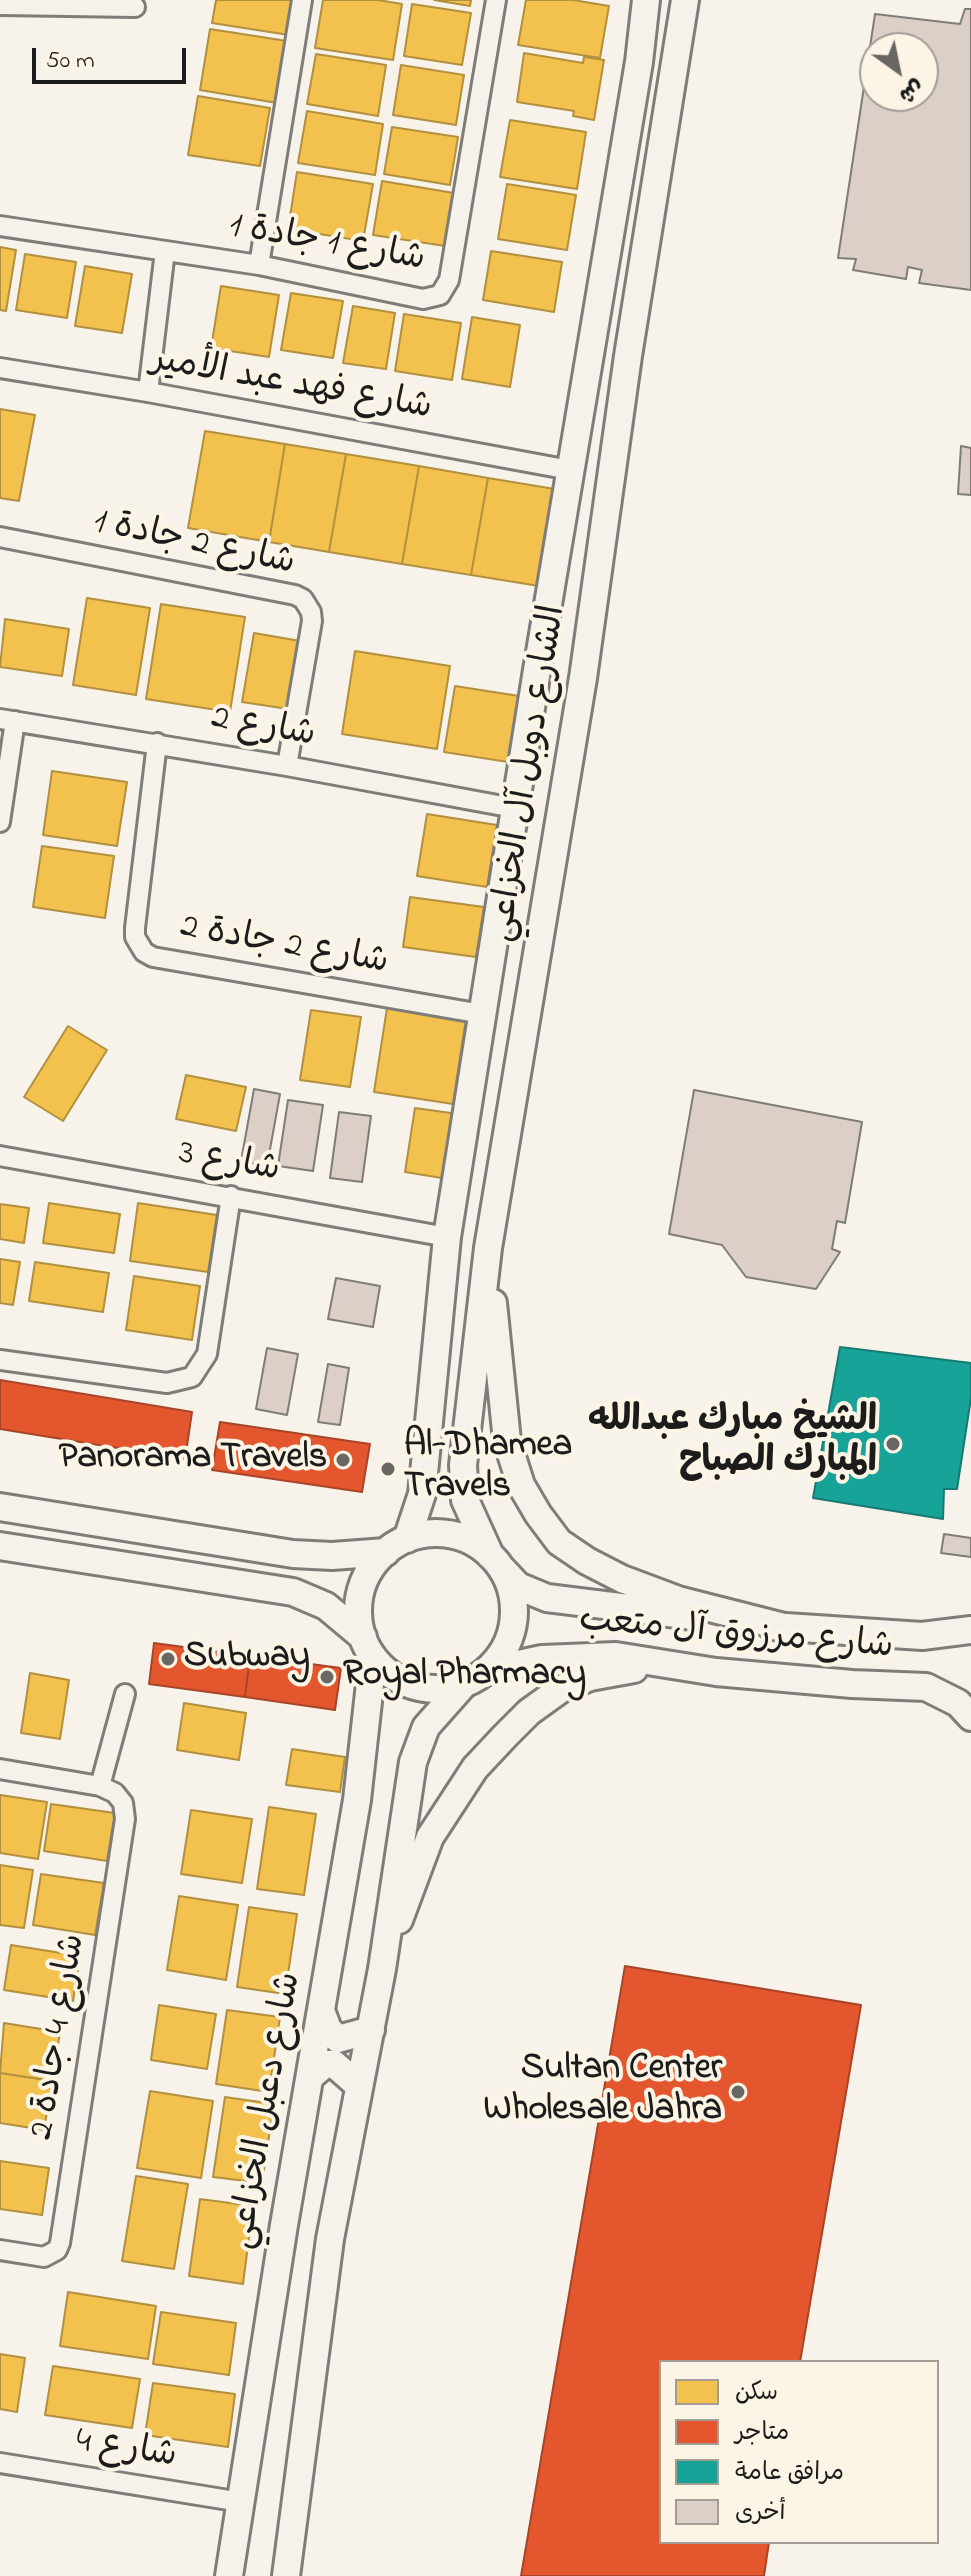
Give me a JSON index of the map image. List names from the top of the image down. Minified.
{"streets":{"main road":["الشارع دوبل آل الخزاعي","شارع مرزوق آل متعب","شارع دعبل الخزاعي"],"street":["شارع 1 جادة 1","شارع فهد عبد الأمير","شارع 2 جادة 1","شارع 2","شارع 2 جادة 2","شارع 3","شارع 4 جادة 2","شارع 4"]},"crossings":[["شارع فهد عبد الأمير","الشارع دوبل آل الخزاعي"],["شارع 2 جادة 1","شارع 2"],["شارع 2","الشارع دوبل آل الخزاعي"],["شارع 2","شارع 2 جادة 2"],["الشارع دوبل آل الخزاعي","شارع 2 جادة 2"],["الشارع دوبل آل الخزاعي","شارع 3"],["الشارع دوبل آل الخزاعي","شارع مرزوق آل متعب"],["الشارع دوبل آل الخزاعي","شارع دعبل الخزاعي"],["شارع مرزوق آل متعب","شارع دعبل الخزاعي"],["شارع دعبل الخزاعي","شارع 4"]],"places":["الشيخ مبارك عبدالله المبارك الصباح","Panorama Travels","Al-Dhamea Travels","Subway","Royal Pharmacy","Sultan Center Wholesale Jahra"],"legend":["سكن","متاجر","مرافق عامة","أخرى"],"scale_bar":"50 m","north":"bottom right"}
